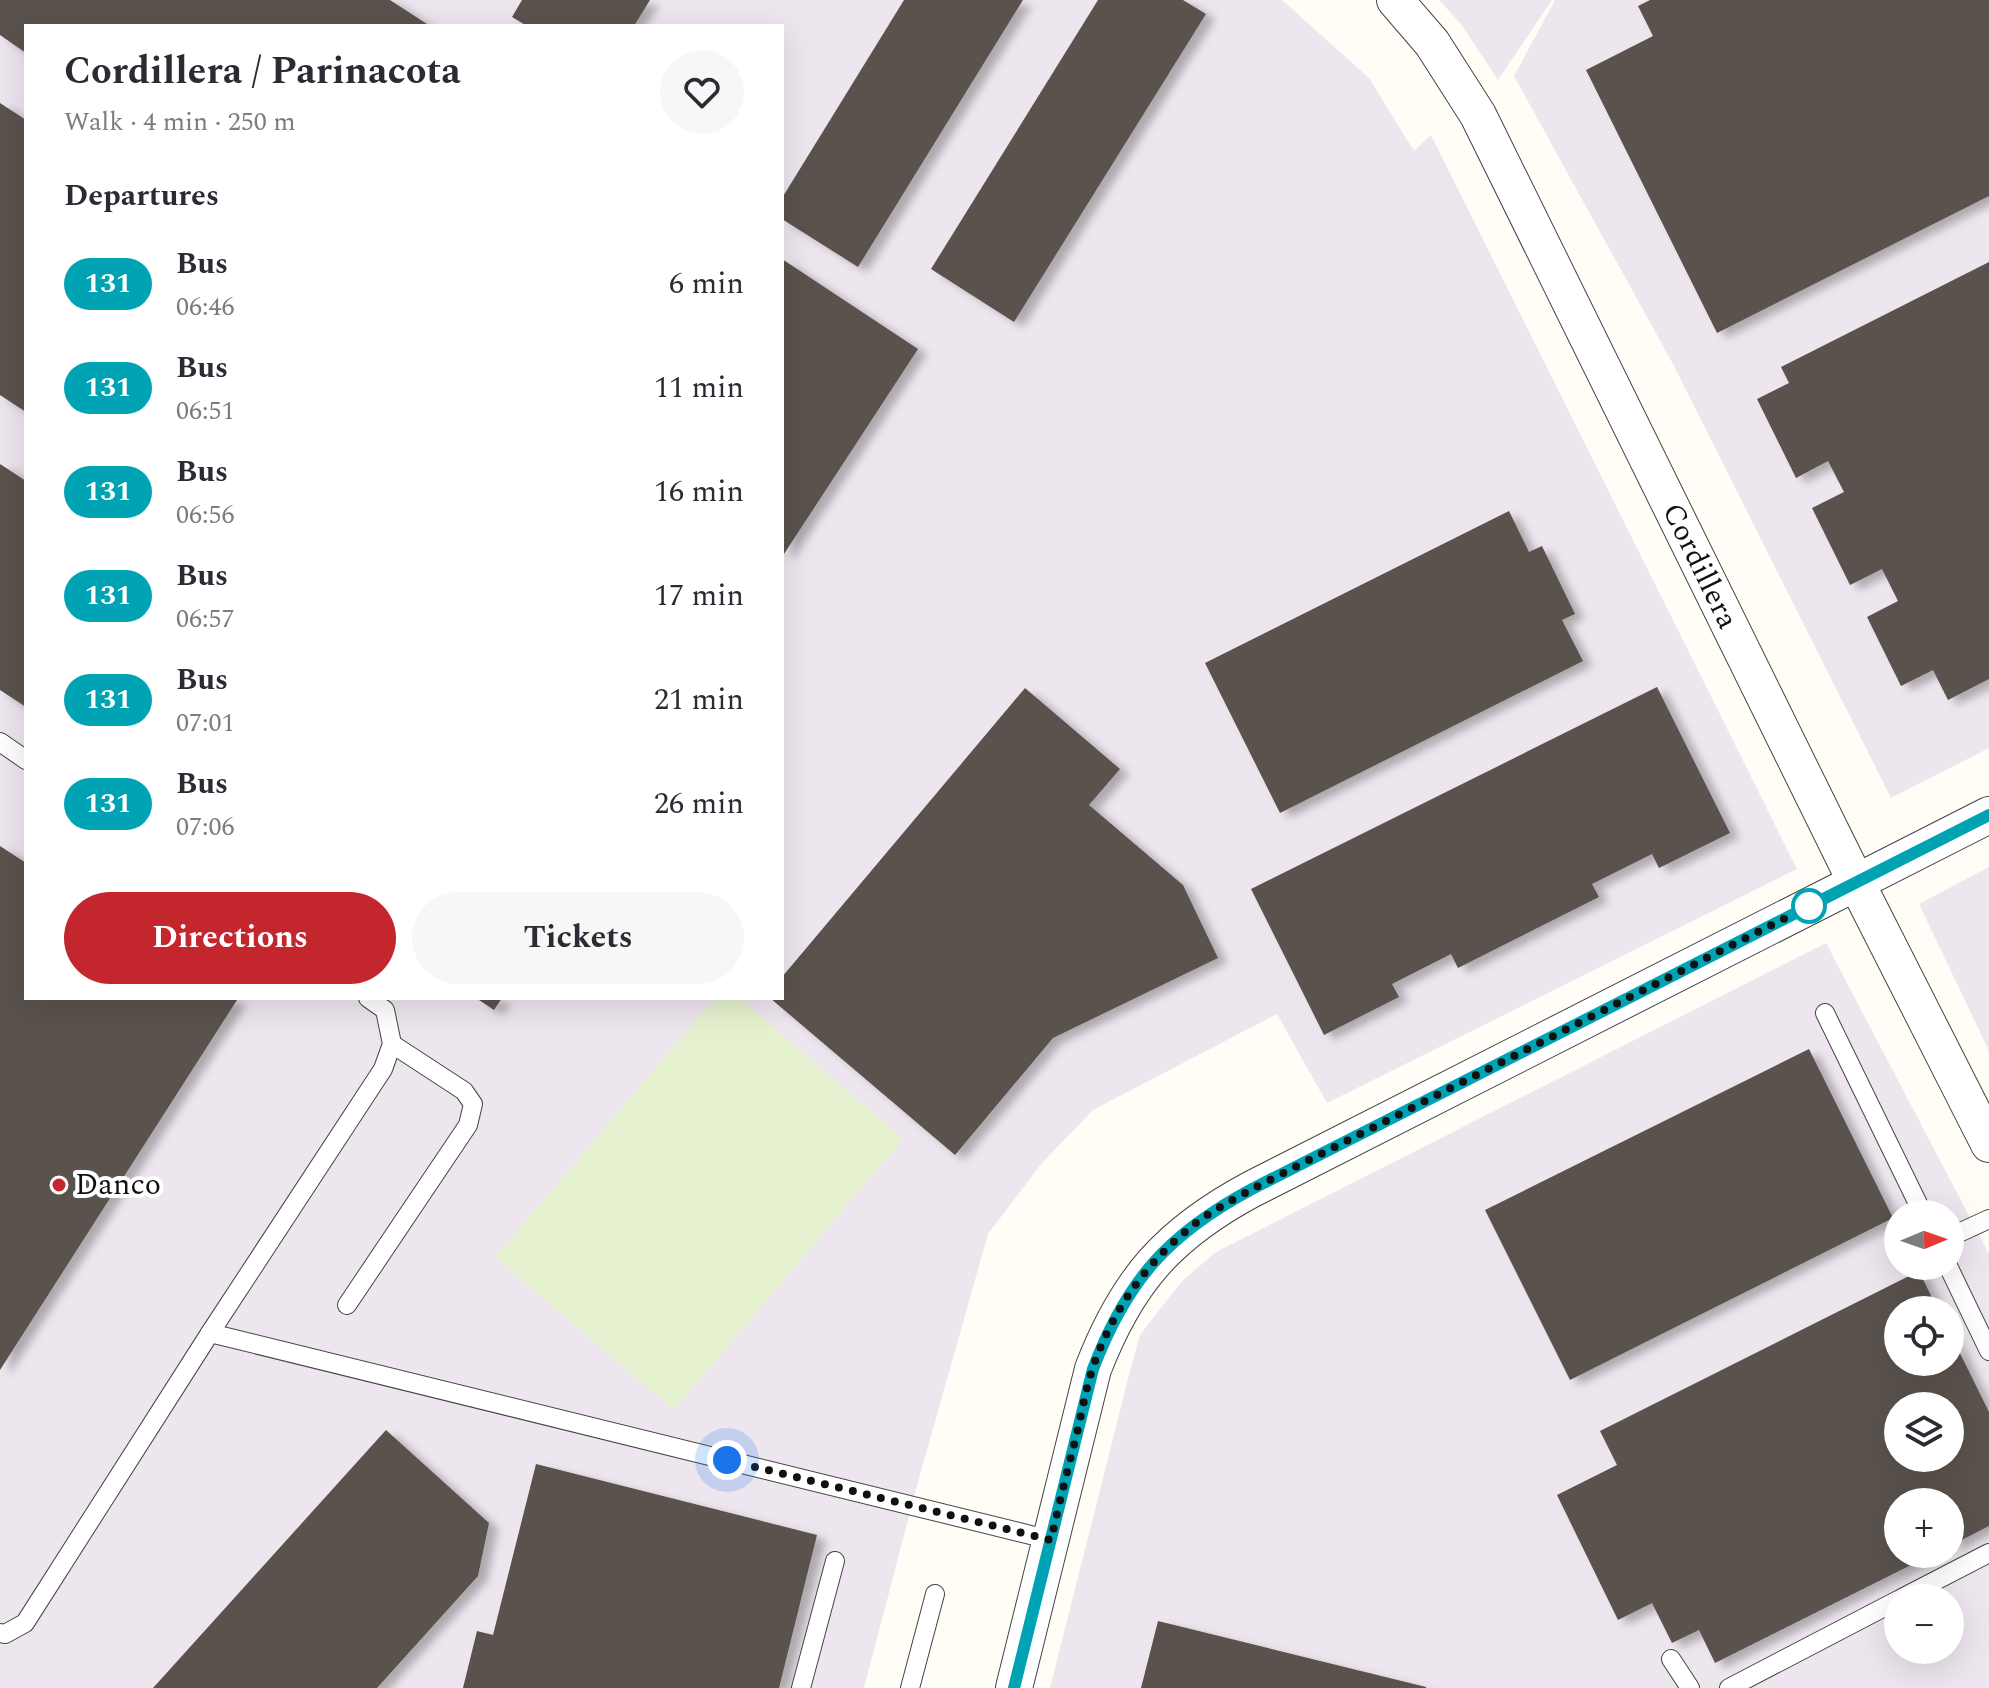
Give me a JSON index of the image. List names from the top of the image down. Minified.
{"streets":{"street":["Cordillera"]},"places":["Danco"],"lines":["bus line 131"],"north":"right","page":{"heading":[["Cordillera / Parinacota","Walk · 4 min · 250 m"],"Departures"],"list":[{"mark":"131","name":"Bus","note":"06:46","value":"6 min"},{"mark":"131","name":"Bus","note":"06:51","value":"11 min"},{"mark":"131","name":"Bus","note":"06:56","value":"16 min"},{"mark":"131","name":"Bus","note":"06:57","value":"17 min"},{"mark":"131","name":"Bus","note":"07:01","value":"21 min"},{"mark":"131","name":"Bus","note":"07:06","value":"26 min"}],"buttons":["Directions","Tickets"],"map_buttons":["+","−"]}}
